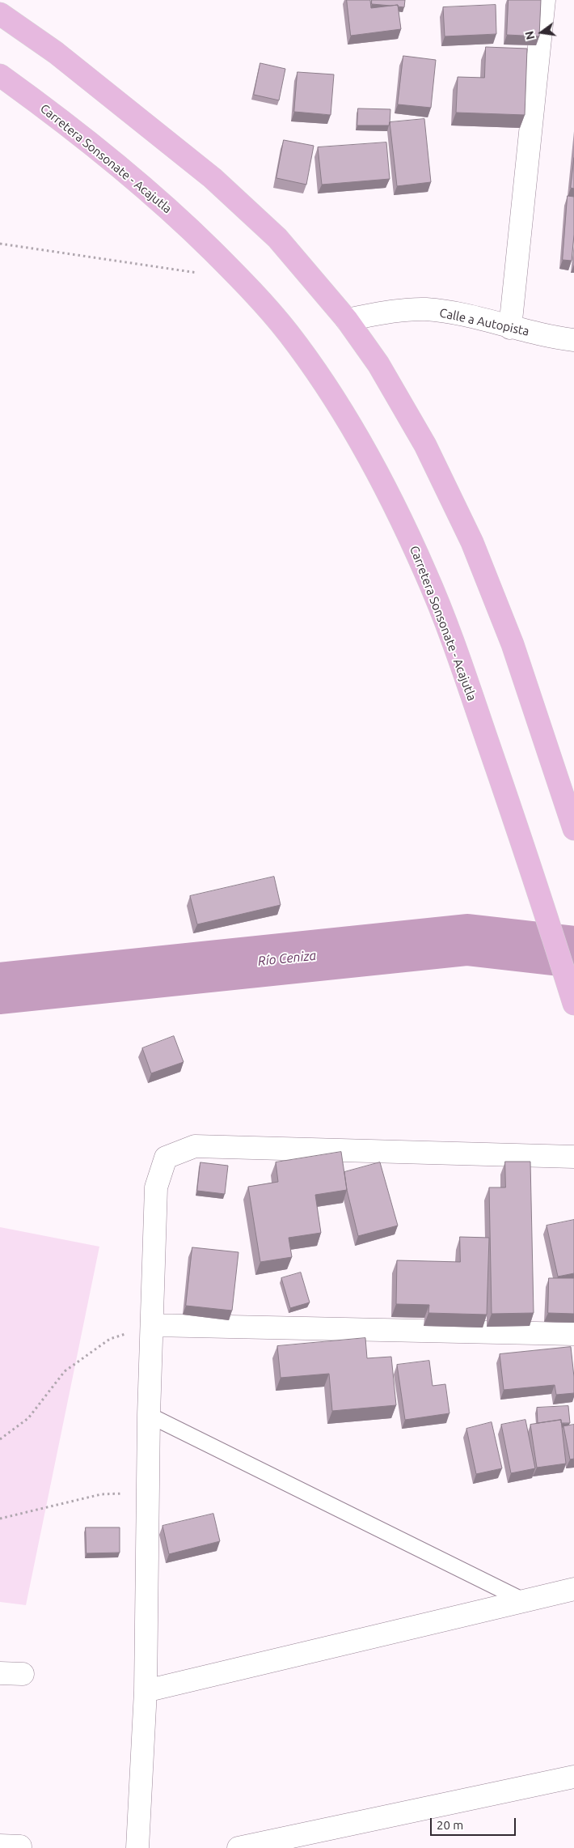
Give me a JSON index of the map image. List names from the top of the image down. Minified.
{"streets":{"highway":["Carretera Sonsonate - Acajutla"],"street":["Calle a Autopista"]},"water":["Río Ceniza"],"scale_bar":"20 m","north":"left"}
